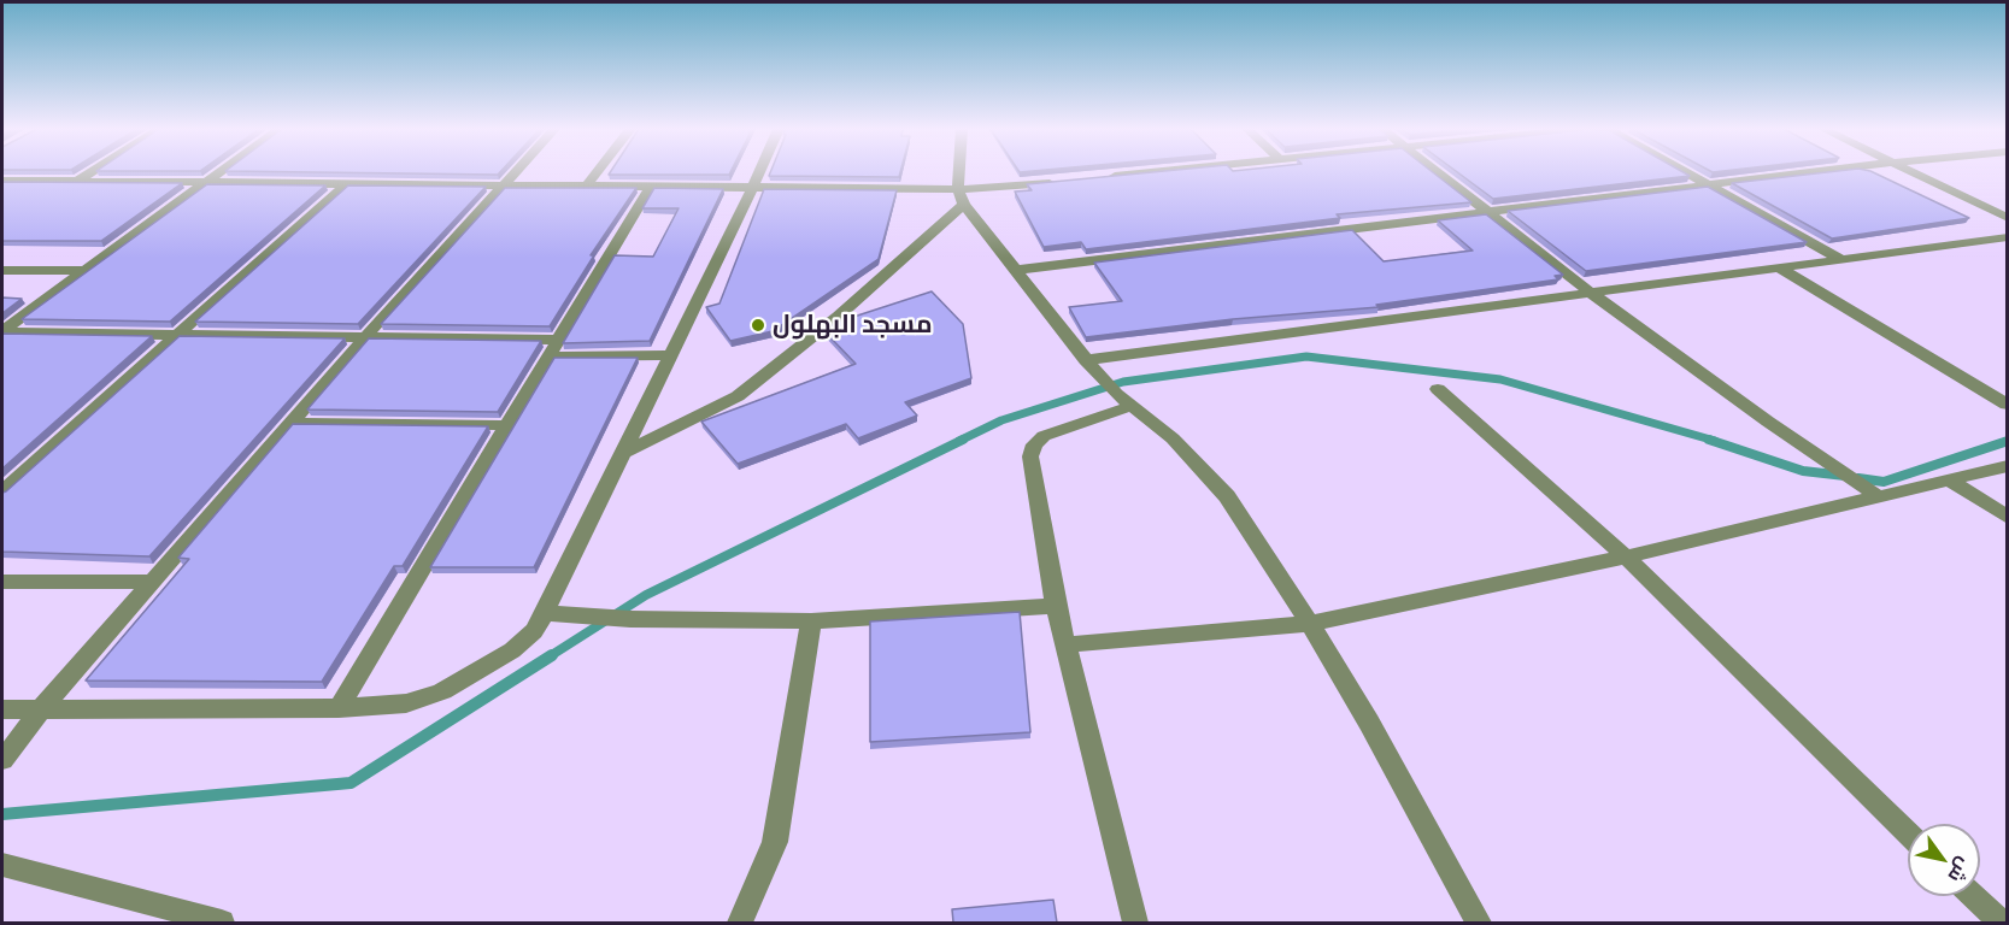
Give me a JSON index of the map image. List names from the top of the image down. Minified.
{"places":["مسجد البهلول"],"north":"bottom right"}
